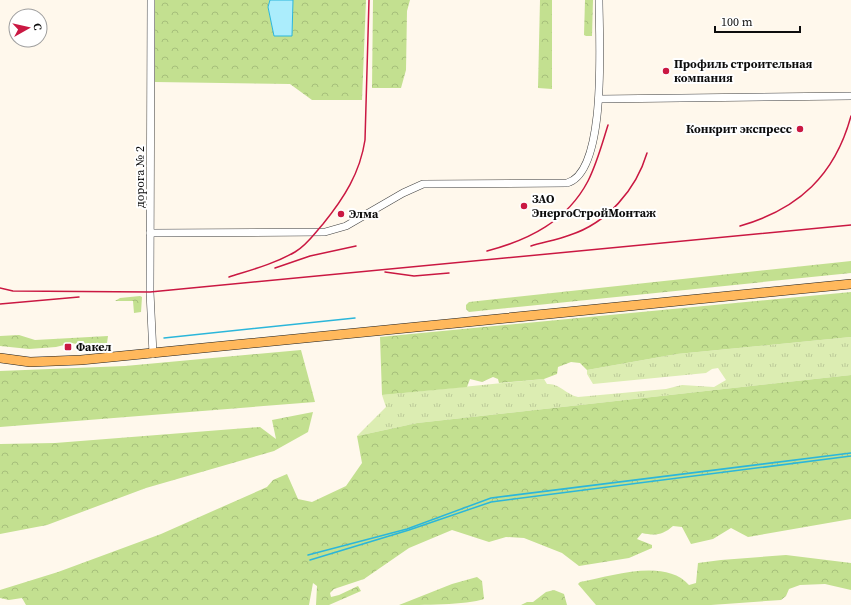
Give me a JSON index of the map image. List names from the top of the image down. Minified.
{"streets":{"street":["дорога № 2"]},"places":{"other":["Профиль строительная компания","Конкрит экспресс","ЗАО ЭнергоСтройМонтаж","Элма"],"transit":["Факел"]},"scale_bar":"100 m","north":"right"}
